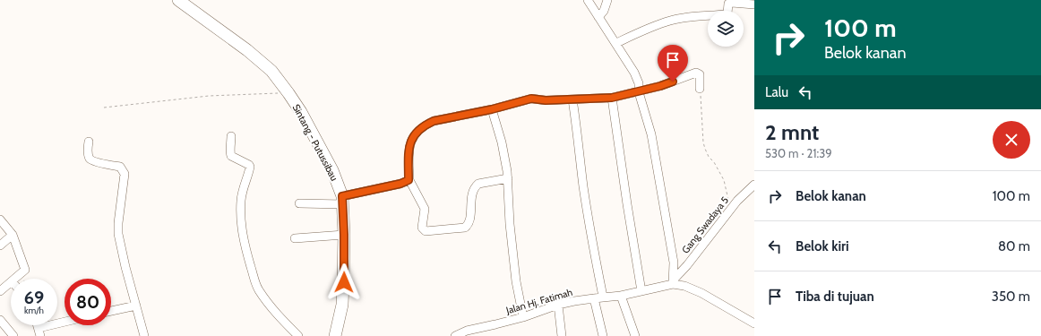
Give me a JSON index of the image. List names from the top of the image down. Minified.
{"streets":{"highway":["Sintang - Putussibau"],"street":["Gang Swadaya 5","Jalan Hj. Fatimah"]},"crossings":[["Gang Swadaya 5","Jalan Hj. Fatimah"]],"page":{"turn":["100 m","Belok kanan"],"then":"Lalu","heading":["2 mnt","530 m · 21:39"],"list":[{"name":"Belok kanan","value":"100 m"},{"name":"Belok kiri","value":"80 m"},{"name":"Tiba di tujuan","value":"350 m"}],"speed":"69 km/h","limit":"80"}}
